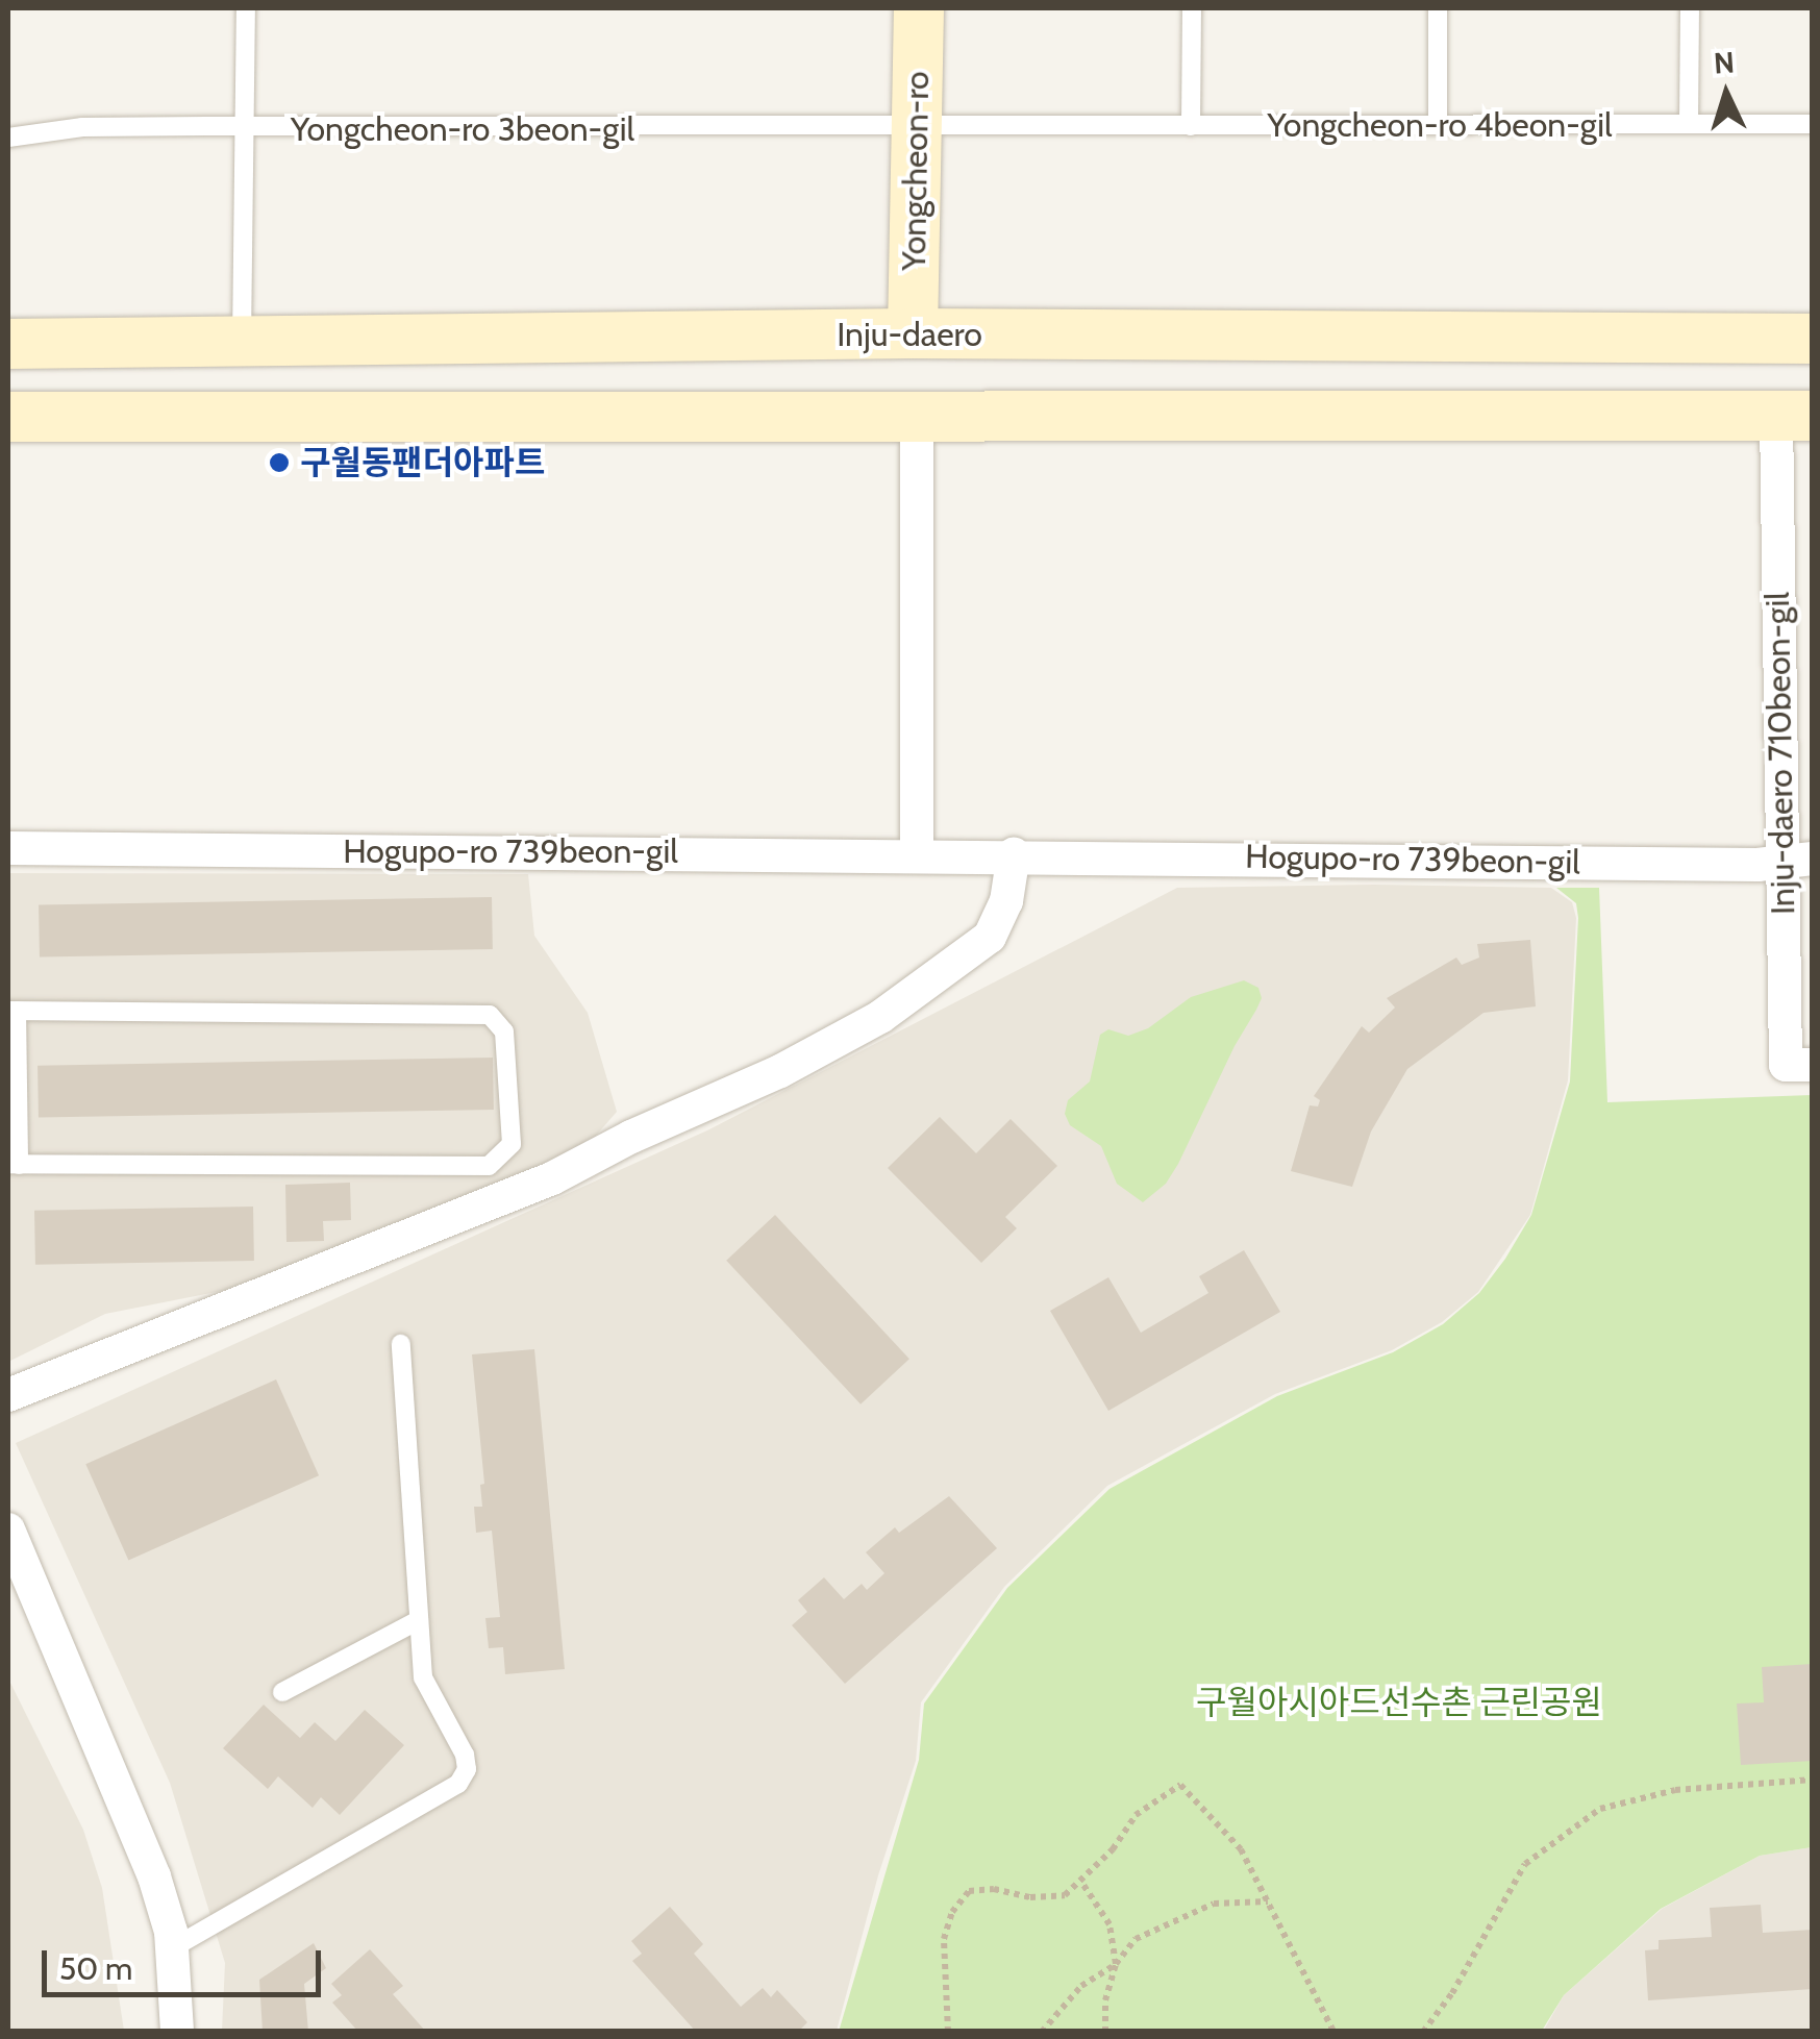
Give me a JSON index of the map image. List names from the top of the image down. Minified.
{"streets":{"main road":["Yongcheon-ro","Inju-daero"],"street":["Inju-daero 710beon-gil","Hogupo-ro 739beon-gil"],"lane":["Yongcheon-ro 4beon-gil","Yongcheon-ro 3beon-gil"]},"crossings":[["Yongcheon-ro 4beon-gil","Yongcheon-ro 3beon-gil"],["Yongcheon-ro 4beon-gil","Yongcheon-ro"],["Yongcheon-ro 3beon-gil","Yongcheon-ro"],["Yongcheon-ro","Inju-daero"],["Inju-daero 710beon-gil","Hogupo-ro 739beon-gil"]],"parks":["구월아시아드선수촌 근린공원"],"places":["구월동팬더아파트"],"scale_bar":"50 m","north":"top"}
